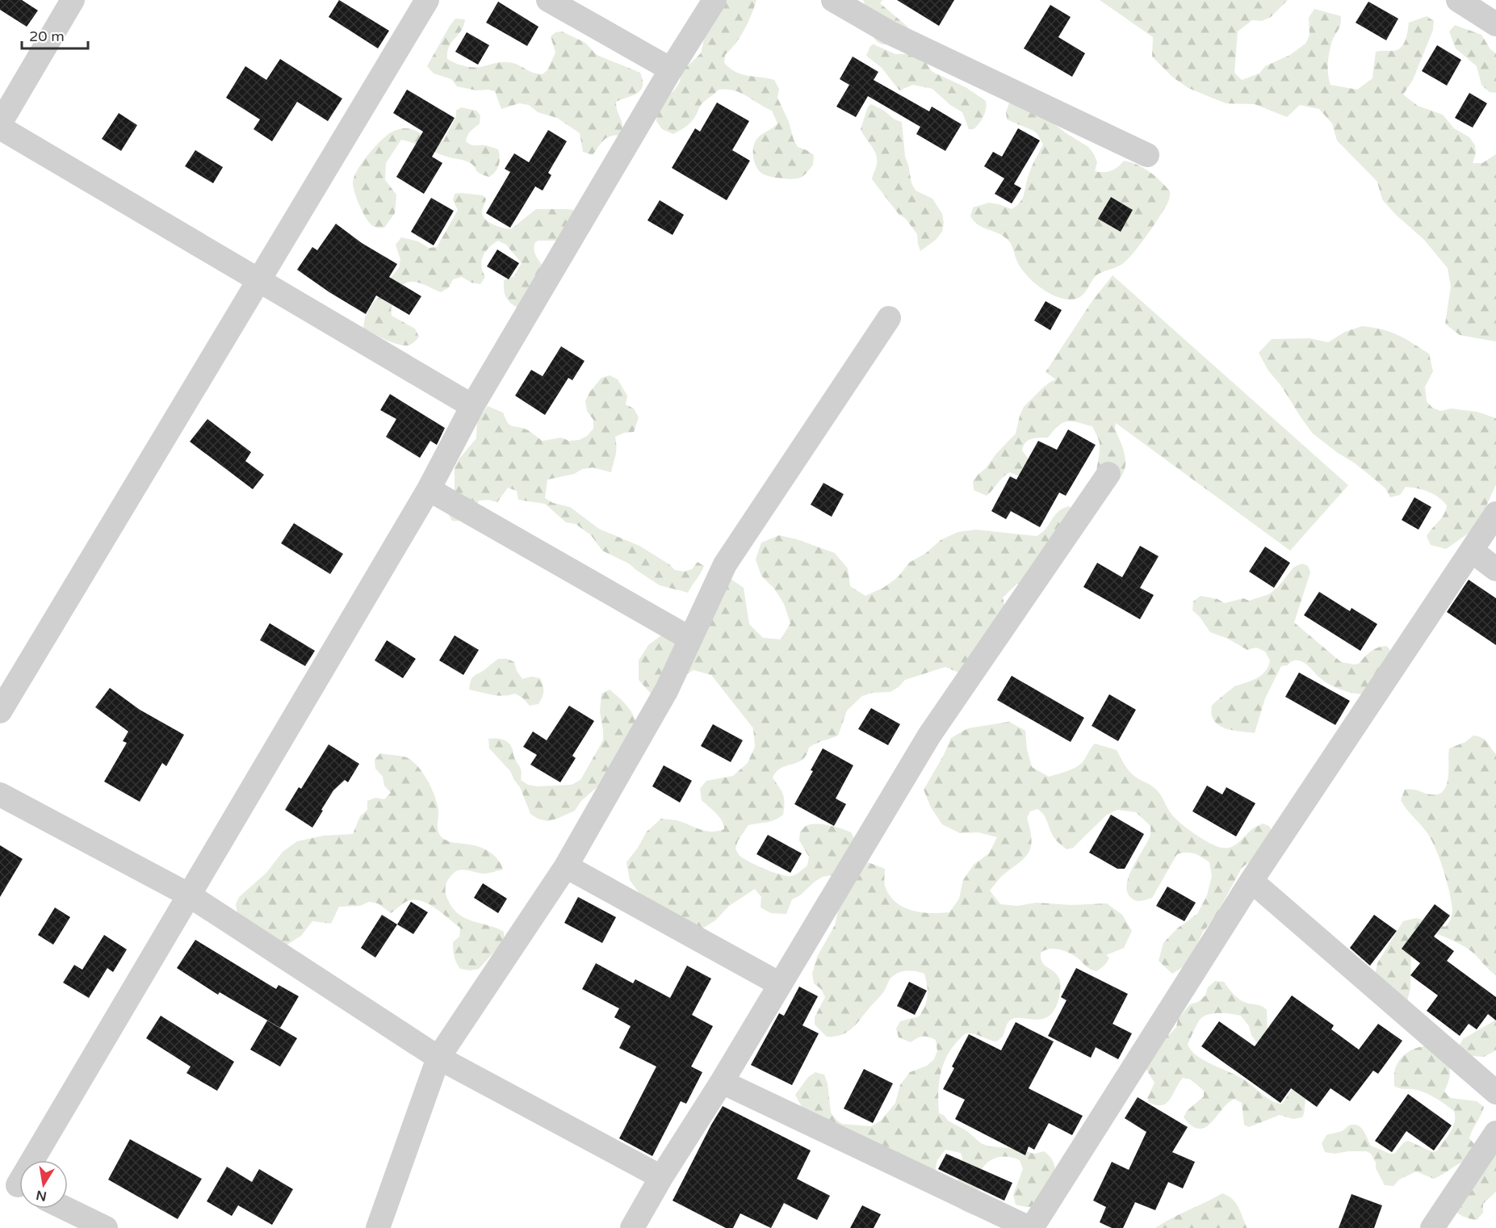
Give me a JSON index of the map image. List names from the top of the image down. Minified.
{"scale_bar":"20 m","north":"bottom"}
